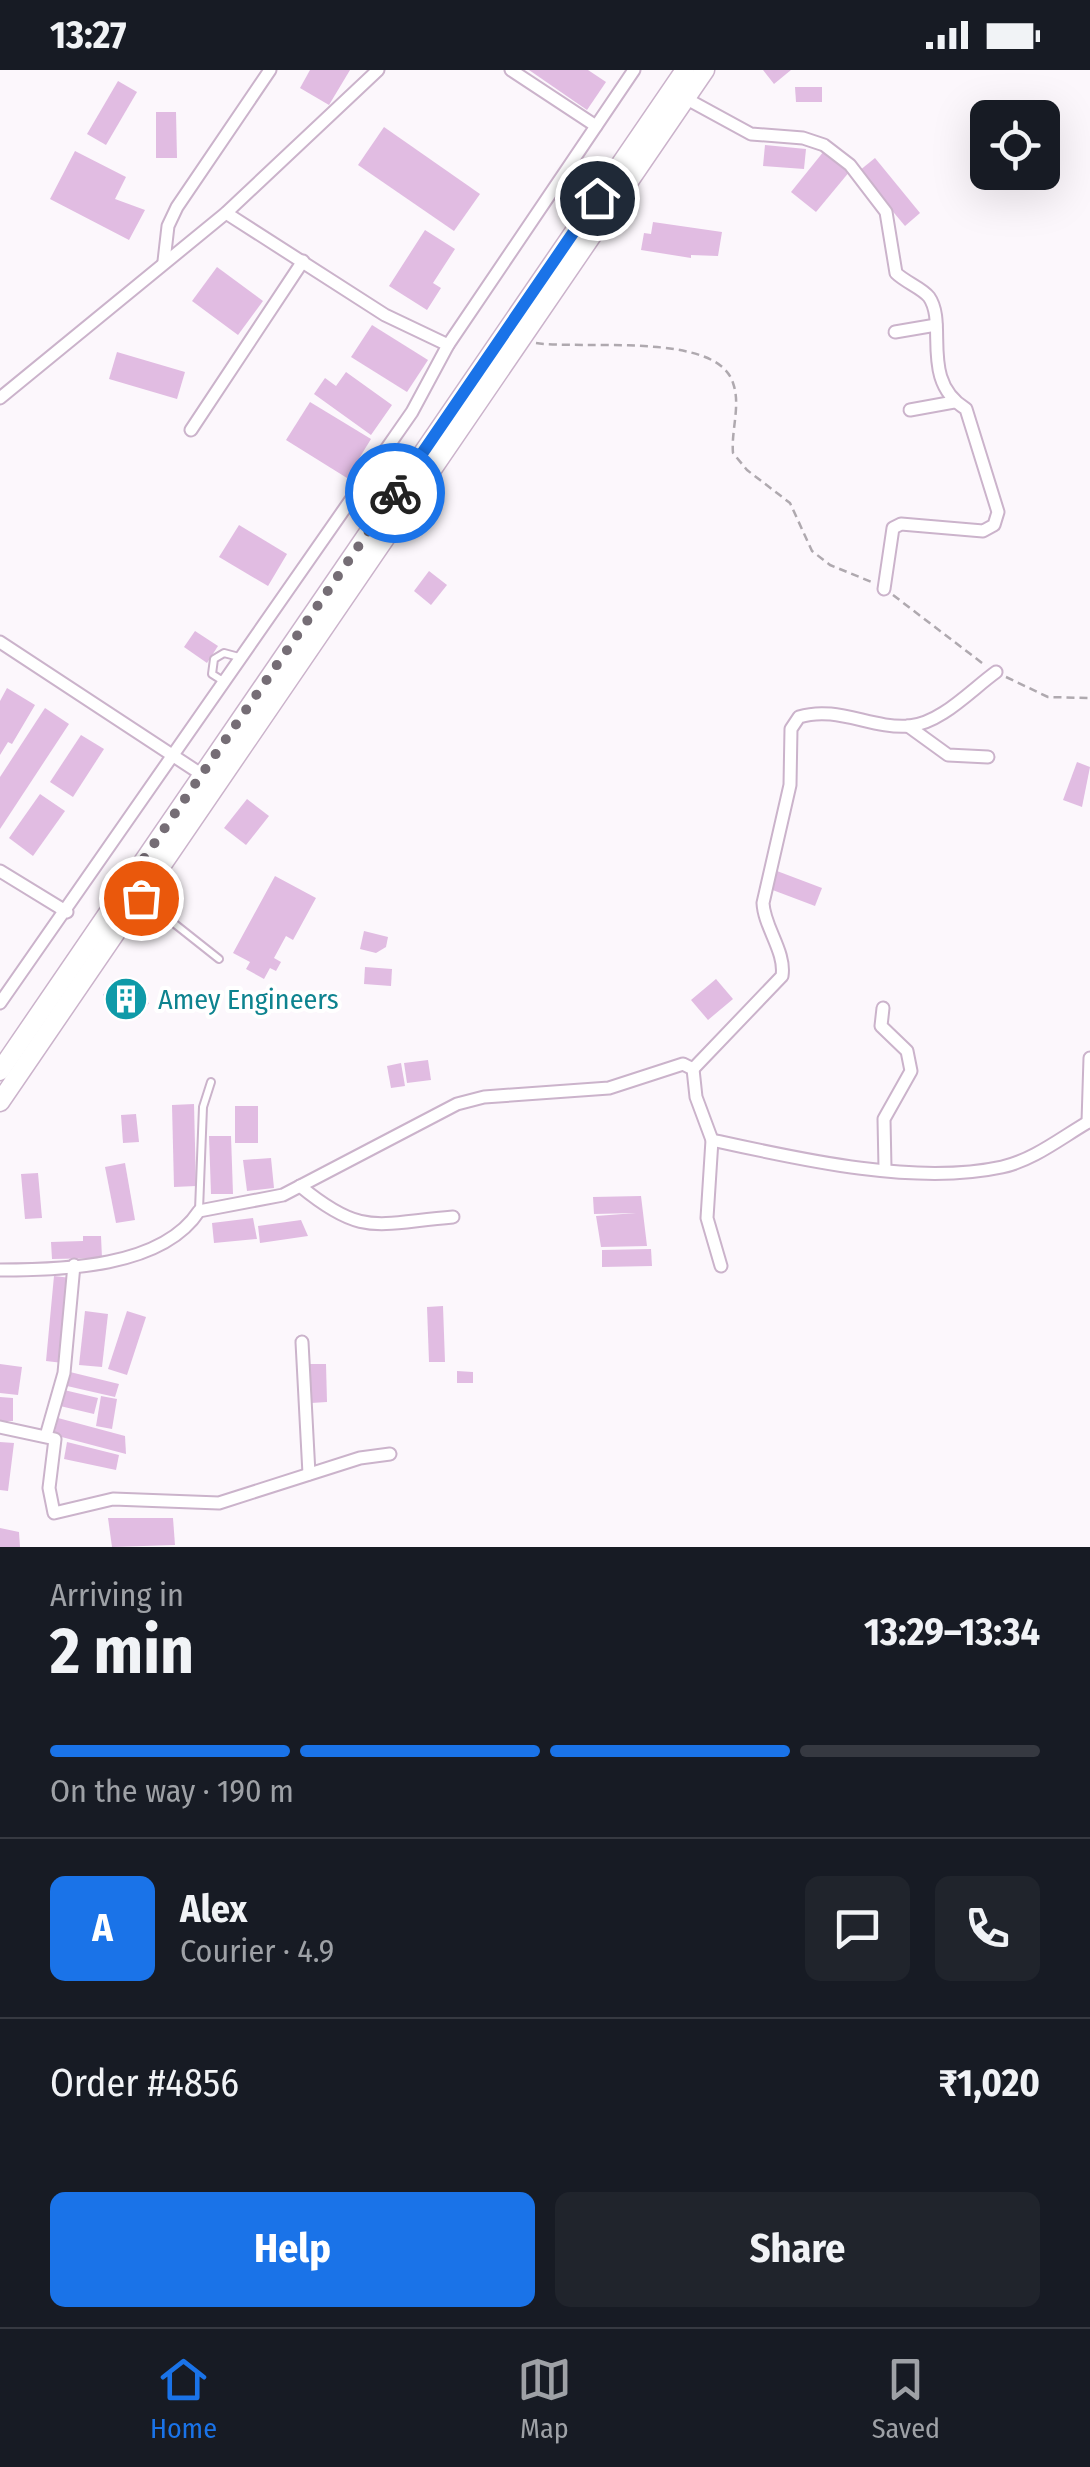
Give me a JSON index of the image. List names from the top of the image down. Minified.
{"places":{"building":["Amey Engineers"]},"page":{"status":"13:27","heading":["2 min","Arriving in","13:29–13:34"],"panel":["Alex","Courier · 4.9","Order #4856","₹1,020"],"bar":"On the way · 190 m","round":"A","buttons":["Help","Share"],"tabs":["Home","Map","Saved"]}}
